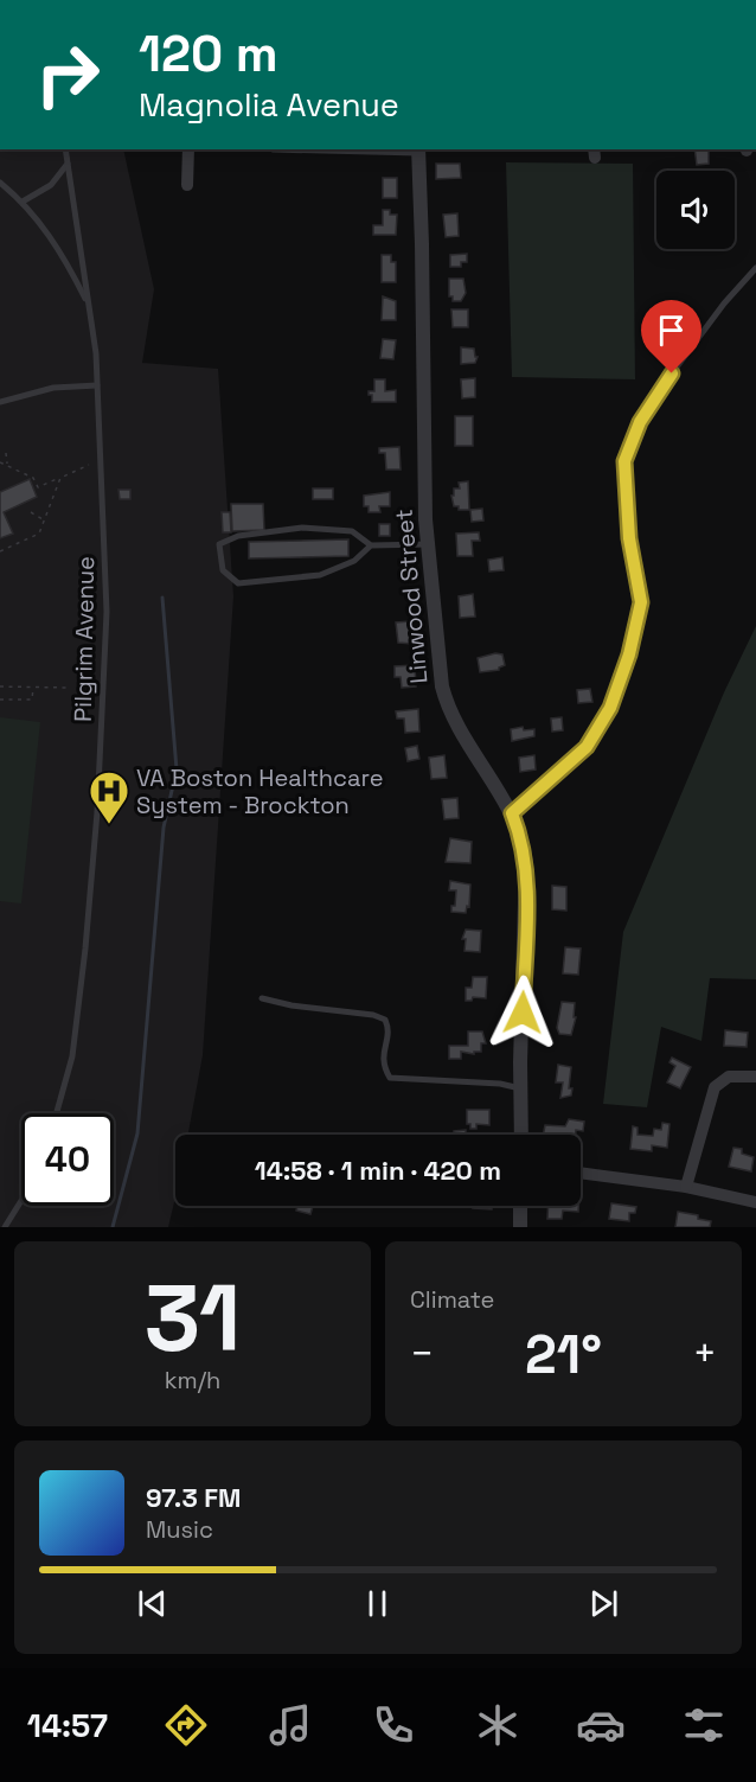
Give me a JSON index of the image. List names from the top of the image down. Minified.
{"streets":{"street":["Linwood Street"],"lane":["Pilgrim Avenue"]},"places":{"hospital":["VA Boston Healthcare System - Brockton"]},"page":{"turn":["120 m","Magnolia Avenue"],"limit":"40","trip":"14:58 · 1 min · 420 m","tile":[["31","km/h"],"Climate"],"heat":["−","21°","+"],"song":["97.3 FM","Music"],"tabs":"14:57"}}
